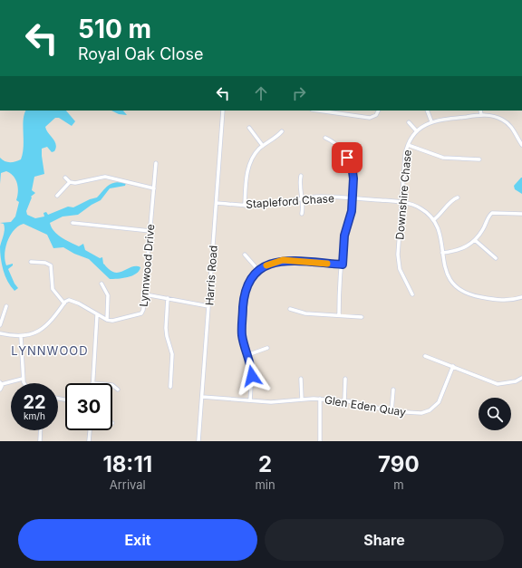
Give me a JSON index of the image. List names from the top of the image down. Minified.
{"streets":{"street":["Downshire Chase","Stapleford Chase","Lynnwood Drive","Harris Road","Glen Eden Quay"]},"crossings":[["Downshire Chase","Stapleford Chase"],["Stapleford Chase","Harris Road"],["Harris Road","Glen Eden Quay"]],"districts":["LYNNWOOD"],"page":{"turn":["510 m","Royal Oak Close"],"speed":"22 km/h","limit":"30","eta":["18:11","Arrival","2","min","790","m"],"buttons":["Exit","Share"]}}
